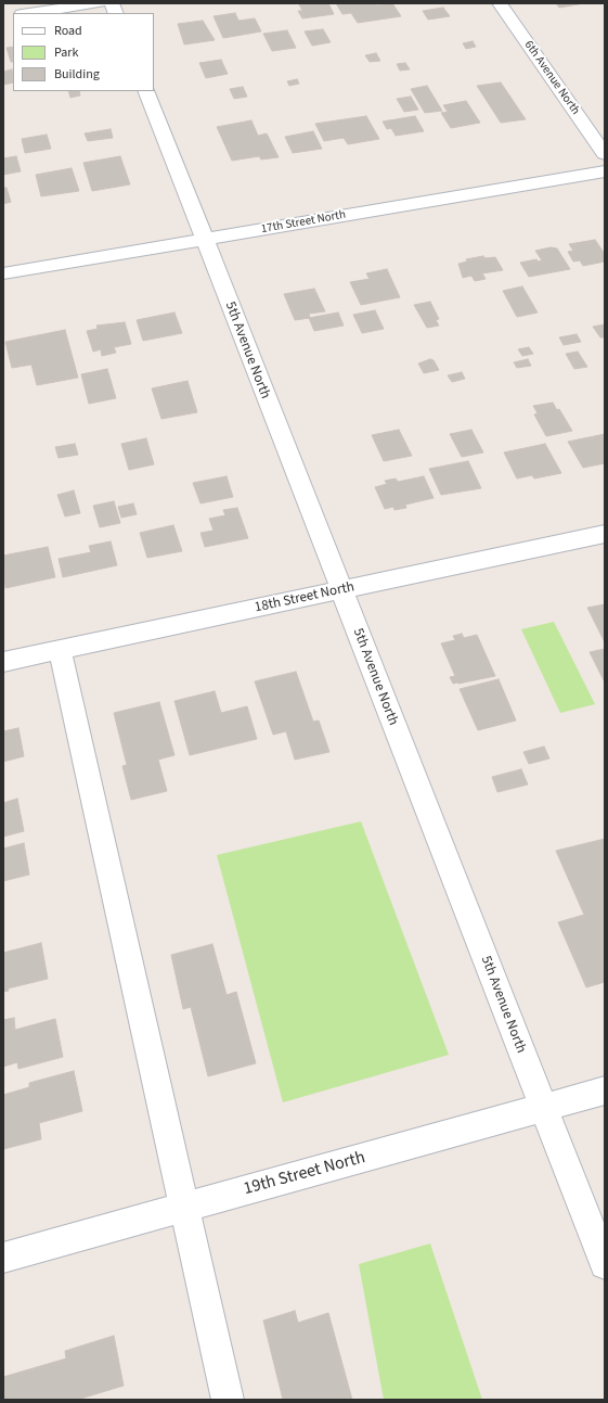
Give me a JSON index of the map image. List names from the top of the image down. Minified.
{"streets":{"street":["6th Avenue North","17th Street North","5th Avenue North","18th Street North","19th Street North"]},"crossings":[["17th Street North","5th Avenue North"],["5th Avenue North","18th Street North"],["5th Avenue North","19th Street North"]],"legend":["Road","Park","Building"]}
